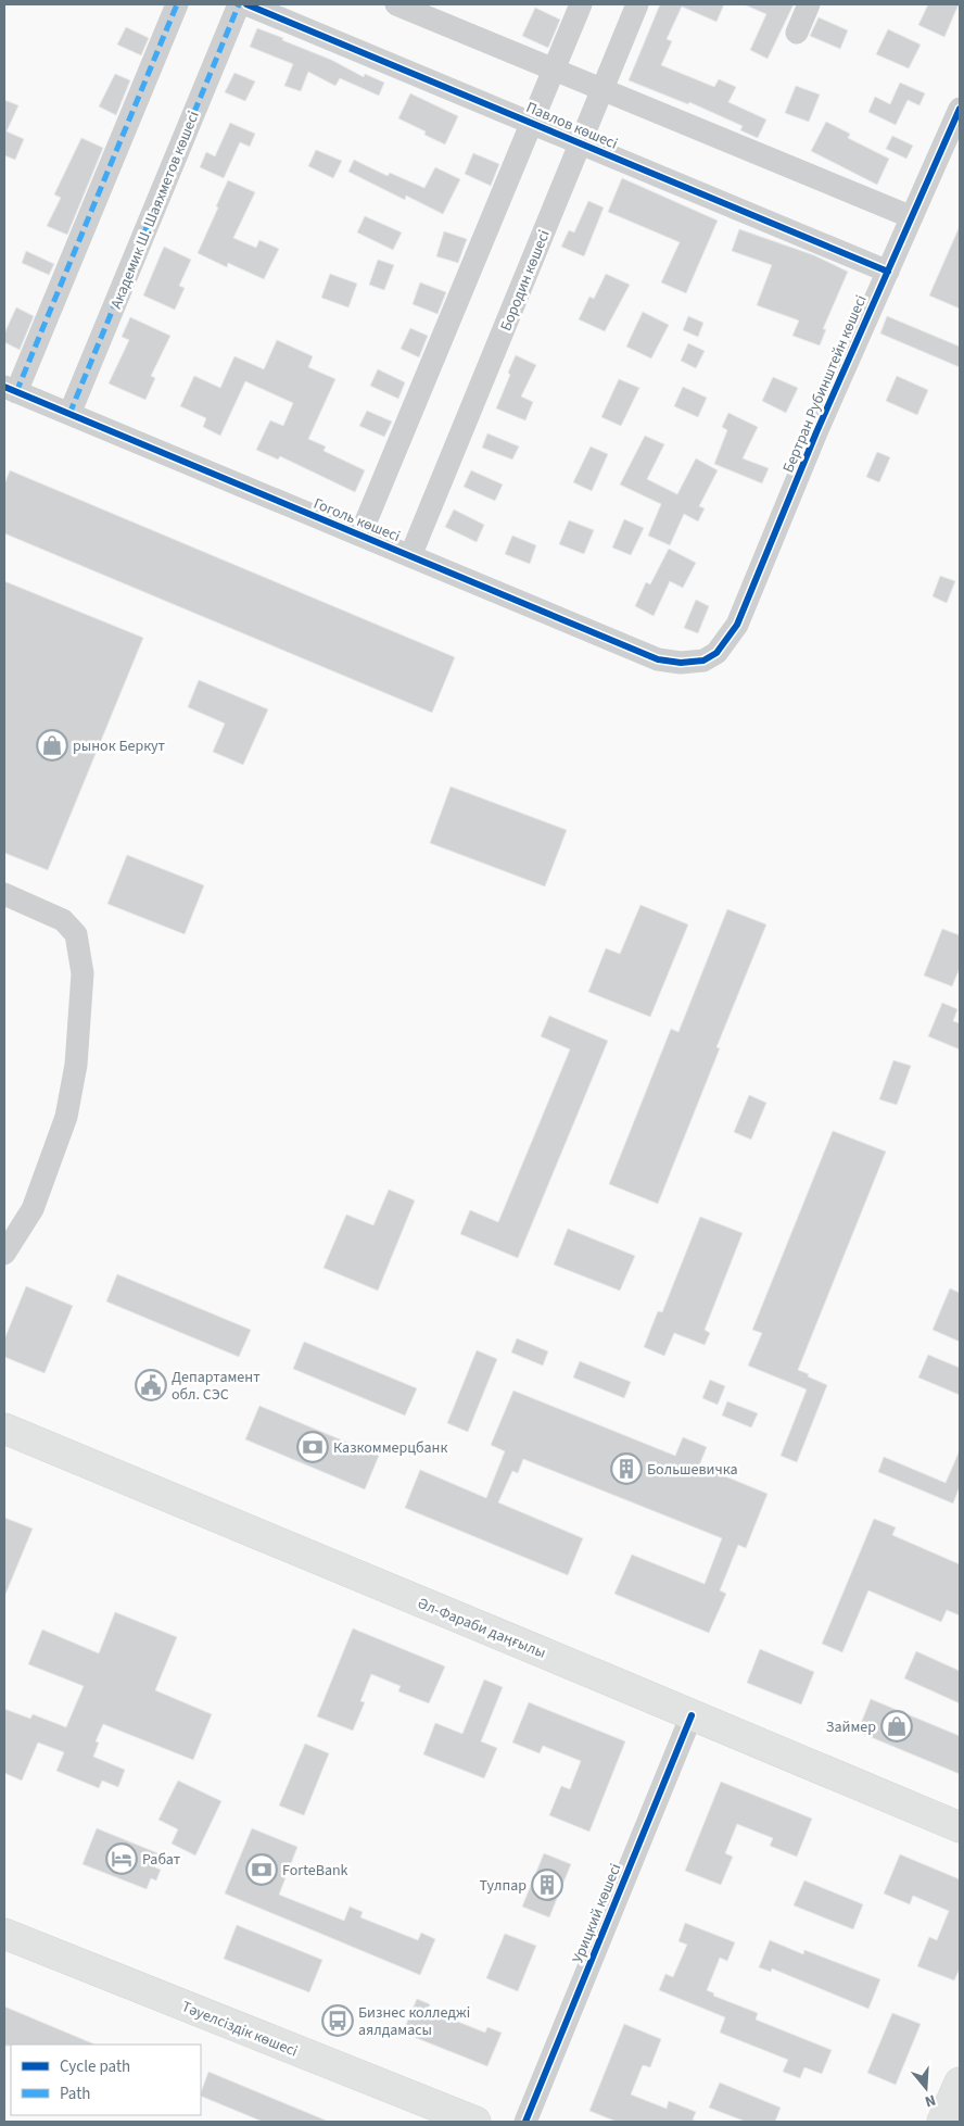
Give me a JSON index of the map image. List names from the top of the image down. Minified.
{"streets":{"main road":["Әл-Фараби даңғылы","Тәуелсіздік көшесі"],"street":["Павлов көшесі","Академик Ш. Шаяхметов көшесі","Бородин көшесі","Бертран Рубинштейн көшесі","Гоголь көшесі","Урицкий көшесі"]},"crossings":[["Павлов көшесі","Бородин көшесі"],["Павлов көшесі","Бертран Рубинштейн көшесі"],["Академик Ш. Шаяхметов көшесі","Гоголь көшесі"],["Бородин көшесі","Гоголь көшесі"],["Бертран Рубинштейн көшесі","Гоголь көшесі"],["Әл-Фараби даңғылы","Урицкий көшесі"]],"places":{"shop":["рынок Беркут","Займер"],"public building":["Департамент обл. СЭС"],"bank":["Казкоммерцбанк","ForteBank"],"building":["Большевичка","Тулпар"],"hotel":["Рабат"],"bus stop":["Бизнес колледжі аялдамасы"]},"legend":["Cycle path","Path"],"north":"bottom"}
